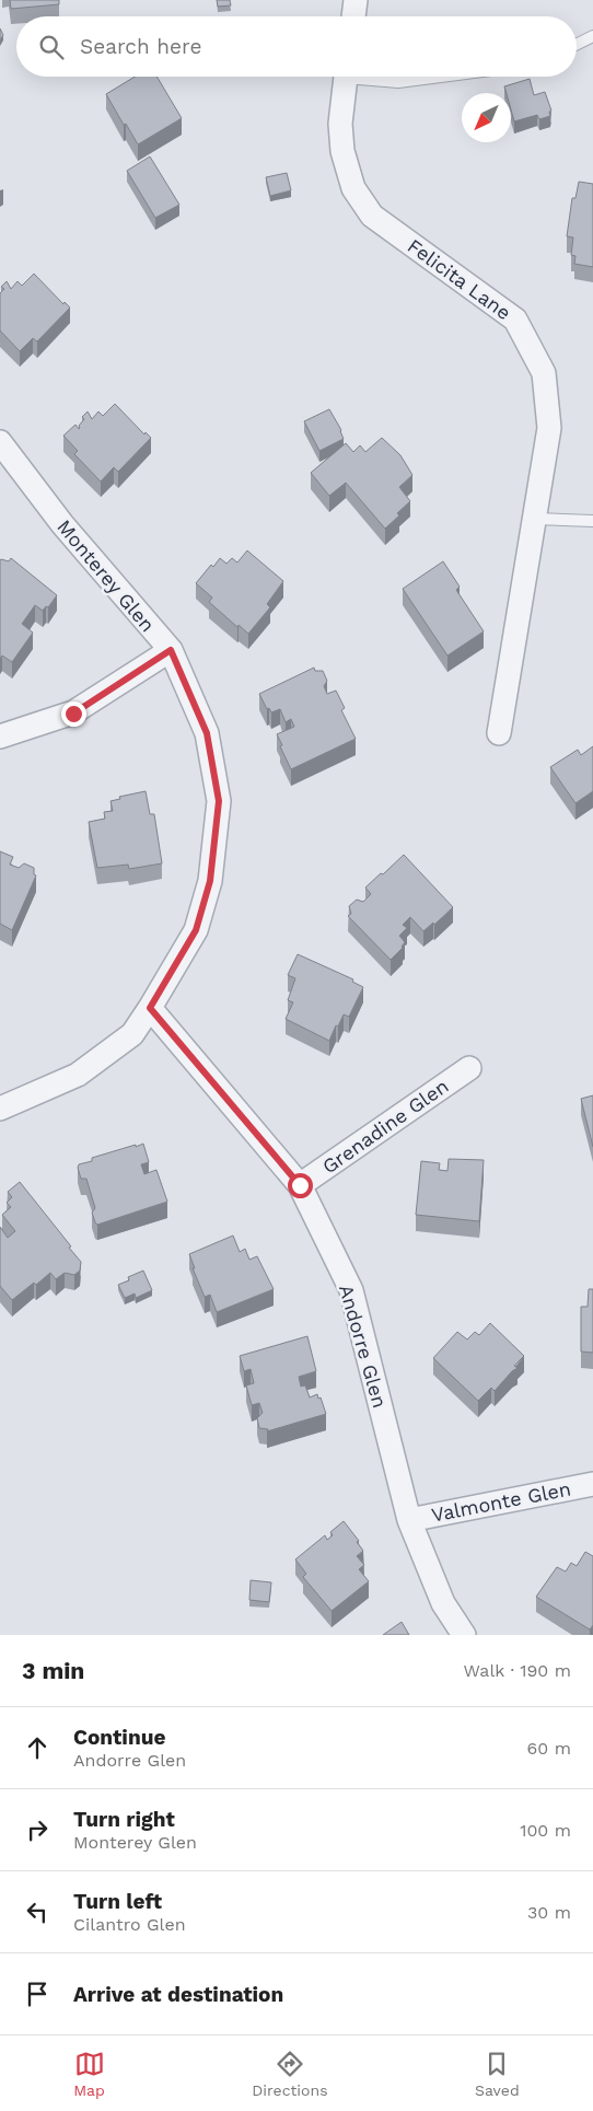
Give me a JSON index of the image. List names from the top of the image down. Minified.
{"streets":{"street":["Felicita Lane","Monterey Glen","Grenadine Glen","Andorre Glen","Valmonte Glen"]},"crossings":[["Monterey Glen","Andorre Glen"],["Grenadine Glen","Andorre Glen"],["Andorre Glen","Valmonte Glen"]],"north":"bottom left","page":{"search":"Search here","heading":["3 min","Walk · 190 m"],"list":[["Continue","Andorre Glen","60 m"],["Turn right","Monterey Glen","100 m"],["Turn left","Cilantro Glen","30 m"],"Arrive at destination"],"nav":["Map","Directions","Saved"]}}
